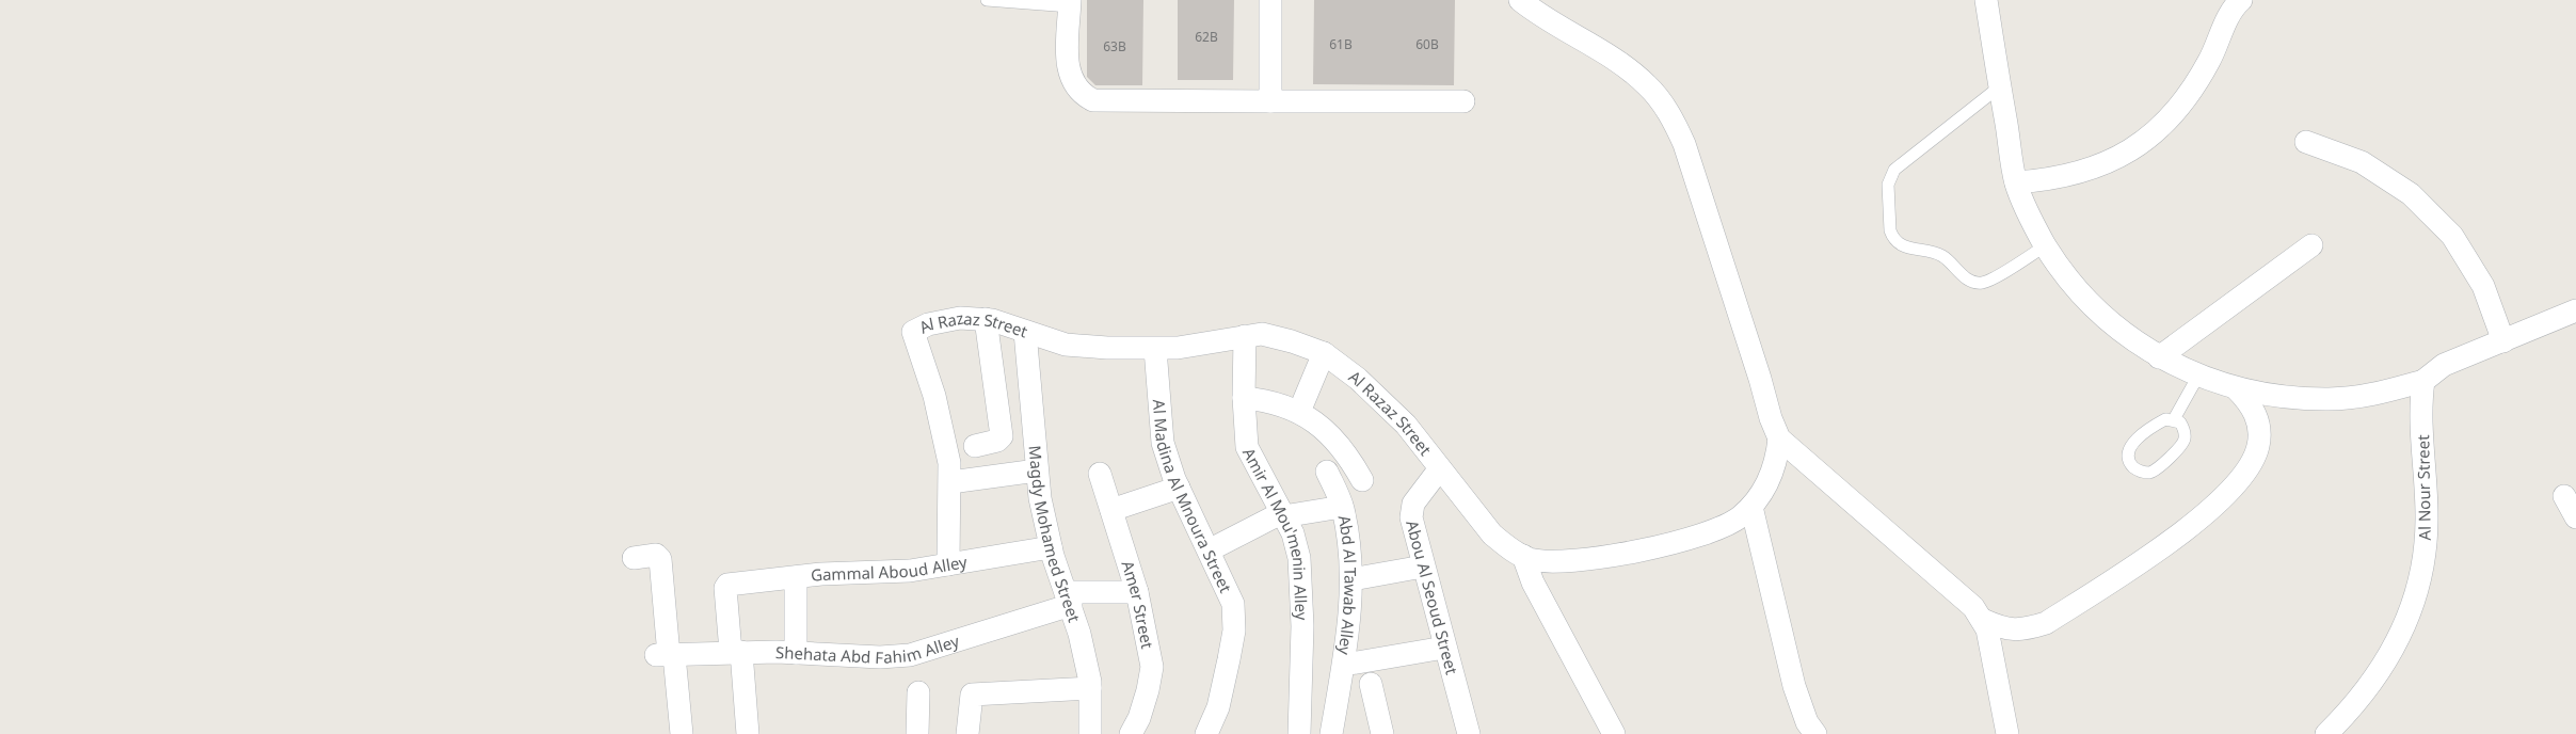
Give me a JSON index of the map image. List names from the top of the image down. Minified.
{"streets":{"street":["Al Razaz Street","Al Nour Street","Al Madina Al Mnoura Street","Magdy Mohamed Street","Amir Al Mou'menin Alley","Gammal Aboud Alley","Abd Al Tawab Alley","Abou Al Seoud Street","Amer Street","Shehata Abd Fahim Alley"]},"crossings":[["Al Razaz Street","Al Madina Al Mnoura Street"],["Al Razaz Street","Magdy Mohamed Street"],["Al Razaz Street","Amir Al Mou'menin Alley"],["Al Razaz Street","Abou Al Seoud Street"],["Magdy Mohamed Street","Gammal Aboud Alley"],["Magdy Mohamed Street","Shehata Abd Fahim Alley"],["Gammal Aboud Alley","Shehata Abd Fahim Alley"],["Amer Street","Shehata Abd Fahim Alley"]],"house_numbers":["62B","61B","60B","63B"]}
